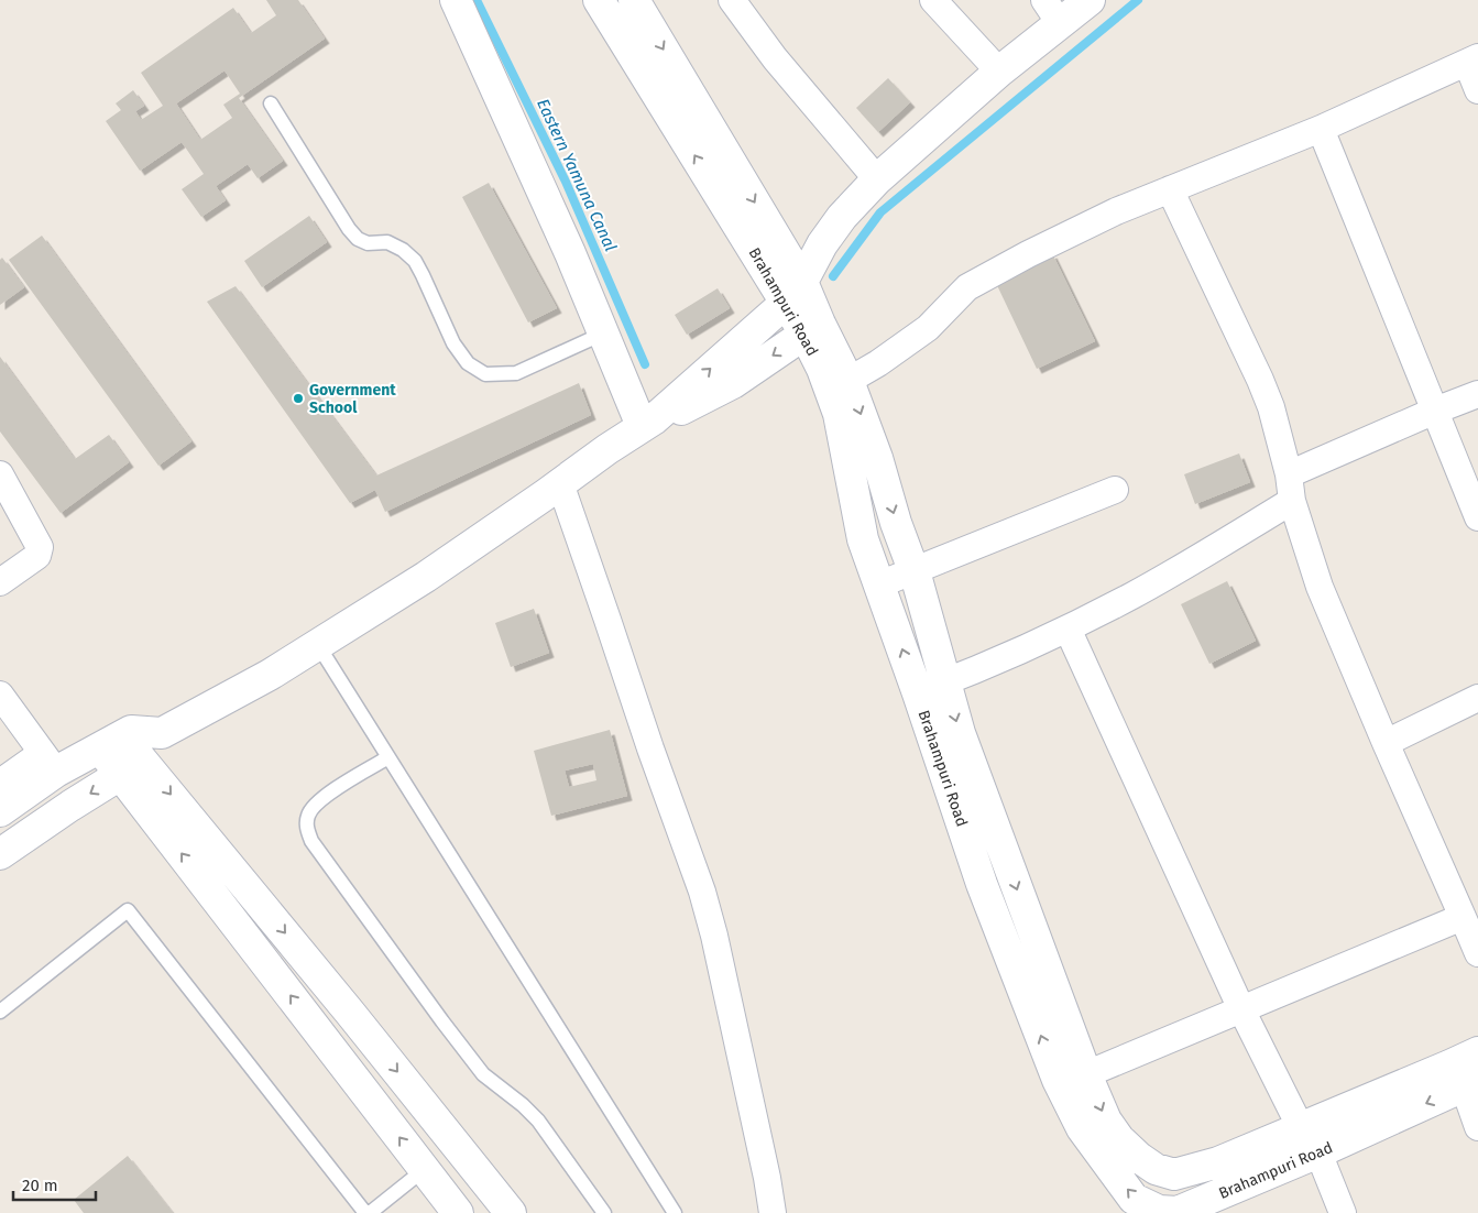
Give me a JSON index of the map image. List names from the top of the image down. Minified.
{"streets":{"street":["Brahampuri Road"]},"water":["Eastern Yamuna Canal"],"places":["Government School"],"scale_bar":"20 m"}
